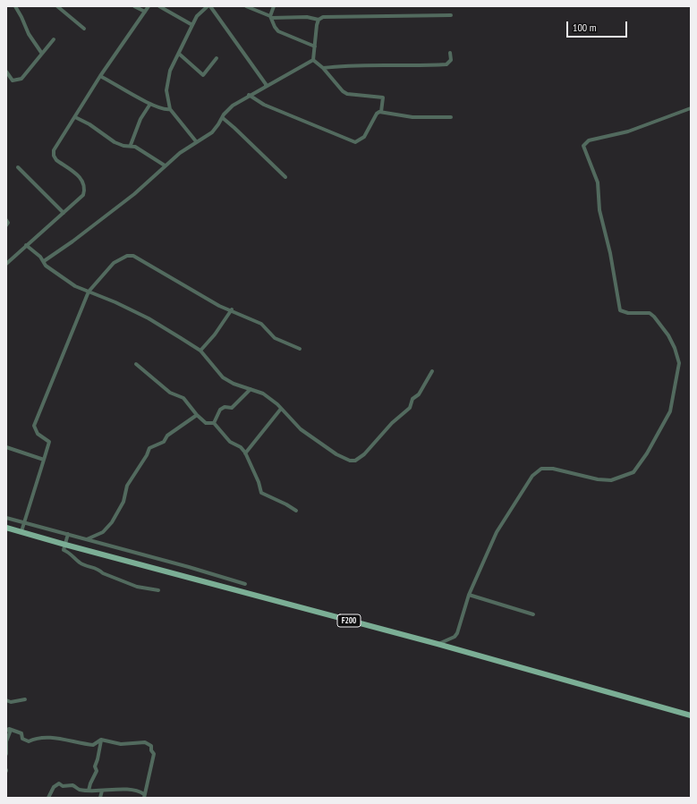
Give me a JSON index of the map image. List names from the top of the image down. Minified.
{"streets":{"main road":["F200"]},"scale_bar":"100 m"}
